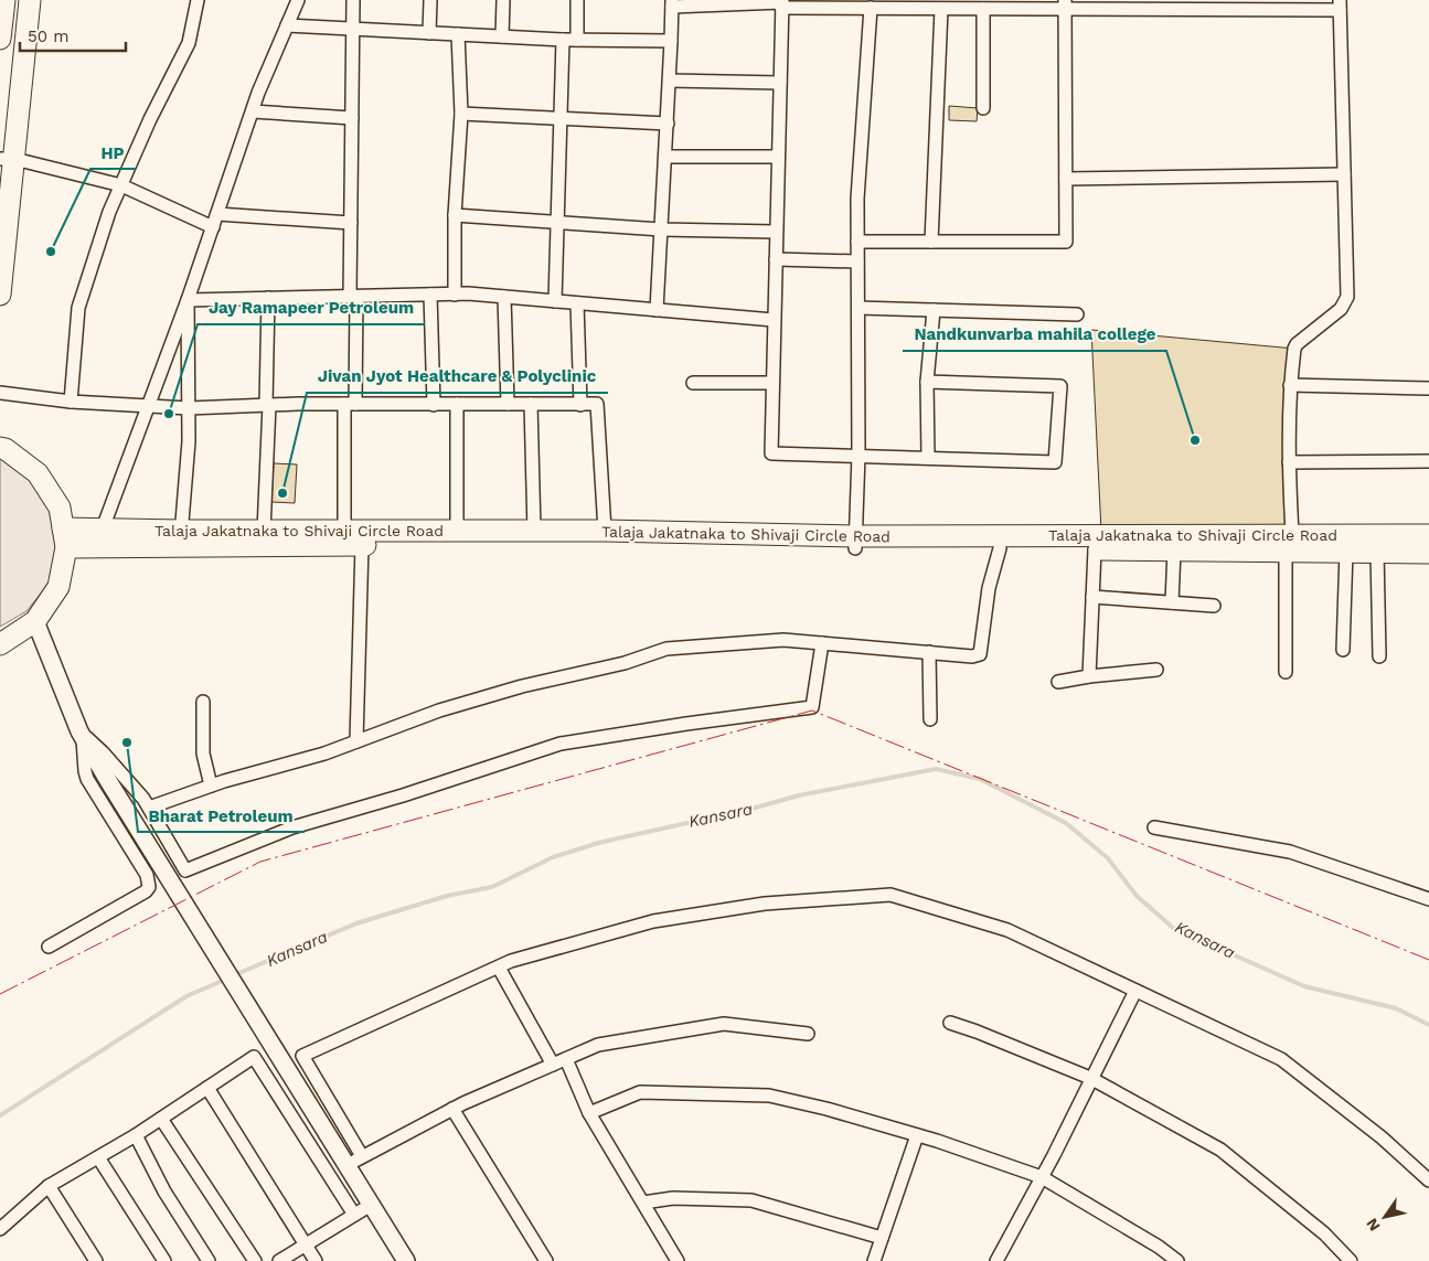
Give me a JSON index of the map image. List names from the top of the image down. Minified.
{"streets":{"main road":["Talaja Jakatnaka to Shivaji Circle Road"]},"water":["Kansara"],"places":["HP","Jay Ramapeer Petroleum","Nandkunvarba mahila college","Jivan Jyot Healthcare & Polyclinic","Bharat Petroleum"],"scale_bar":"50 m","north":"bottom left"}
